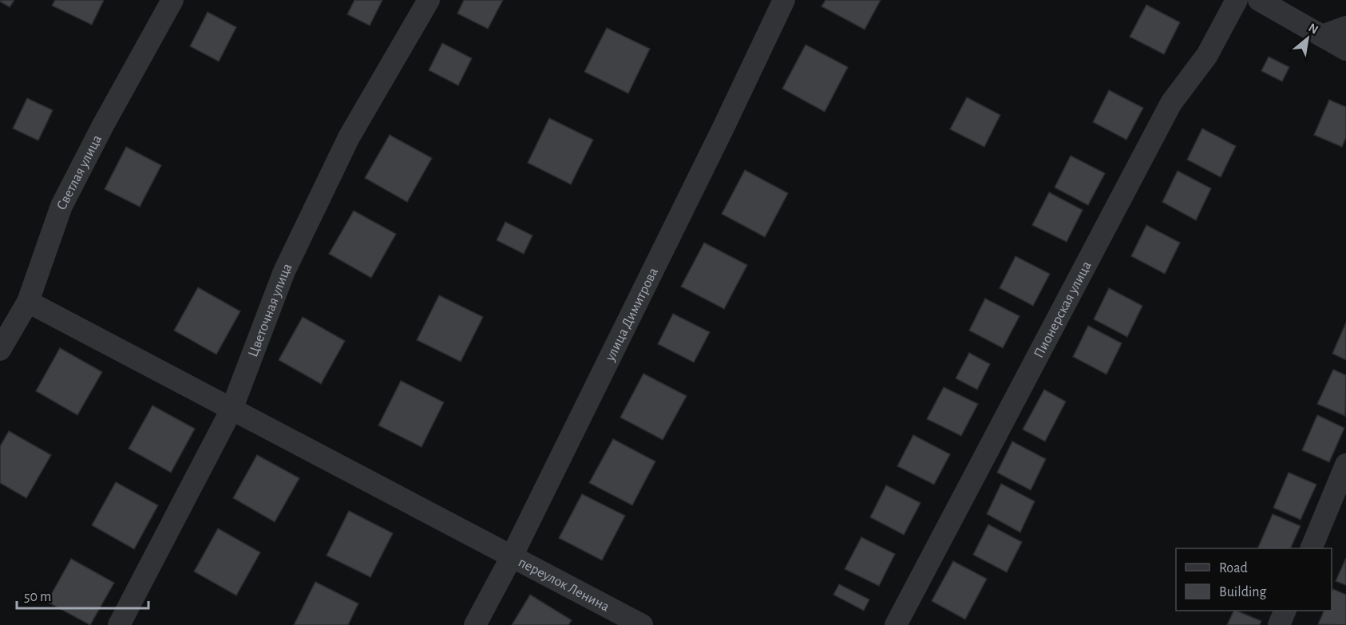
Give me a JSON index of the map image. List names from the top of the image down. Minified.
{"streets":{"street":["Светлая улица","Пионерская улица","Цветочная улица","улица Димитрова","переулок Ленина"]},"crossings":[["Светлая улица","переулок Ленина"],["Цветочная улица","переулок Ленина"],["улица Димитрова","переулок Ленина"]],"legend":["Road","Building"],"scale_bar":"50 m","north":"top right"}
